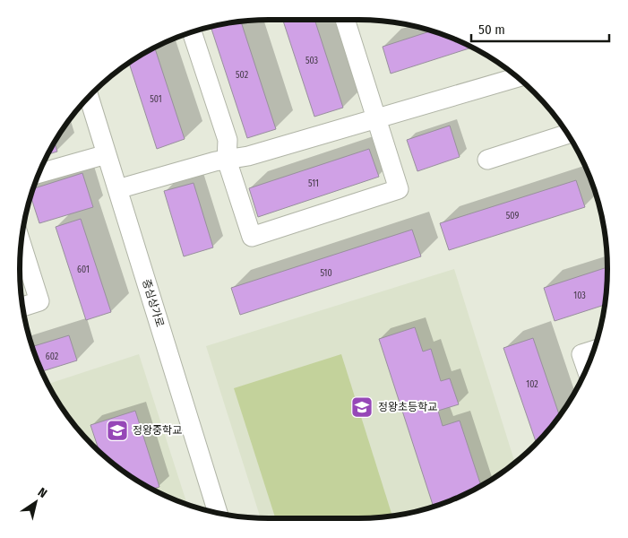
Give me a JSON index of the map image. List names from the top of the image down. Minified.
{"streets":{"street":["중심상가로"]},"places":{"school or university":["정왕초등학교","정왕중학교"]},"house_numbers":["503","502","501","511","509","601","510","103","602","102"],"scale_bar":"50 m","north":"top right"}
